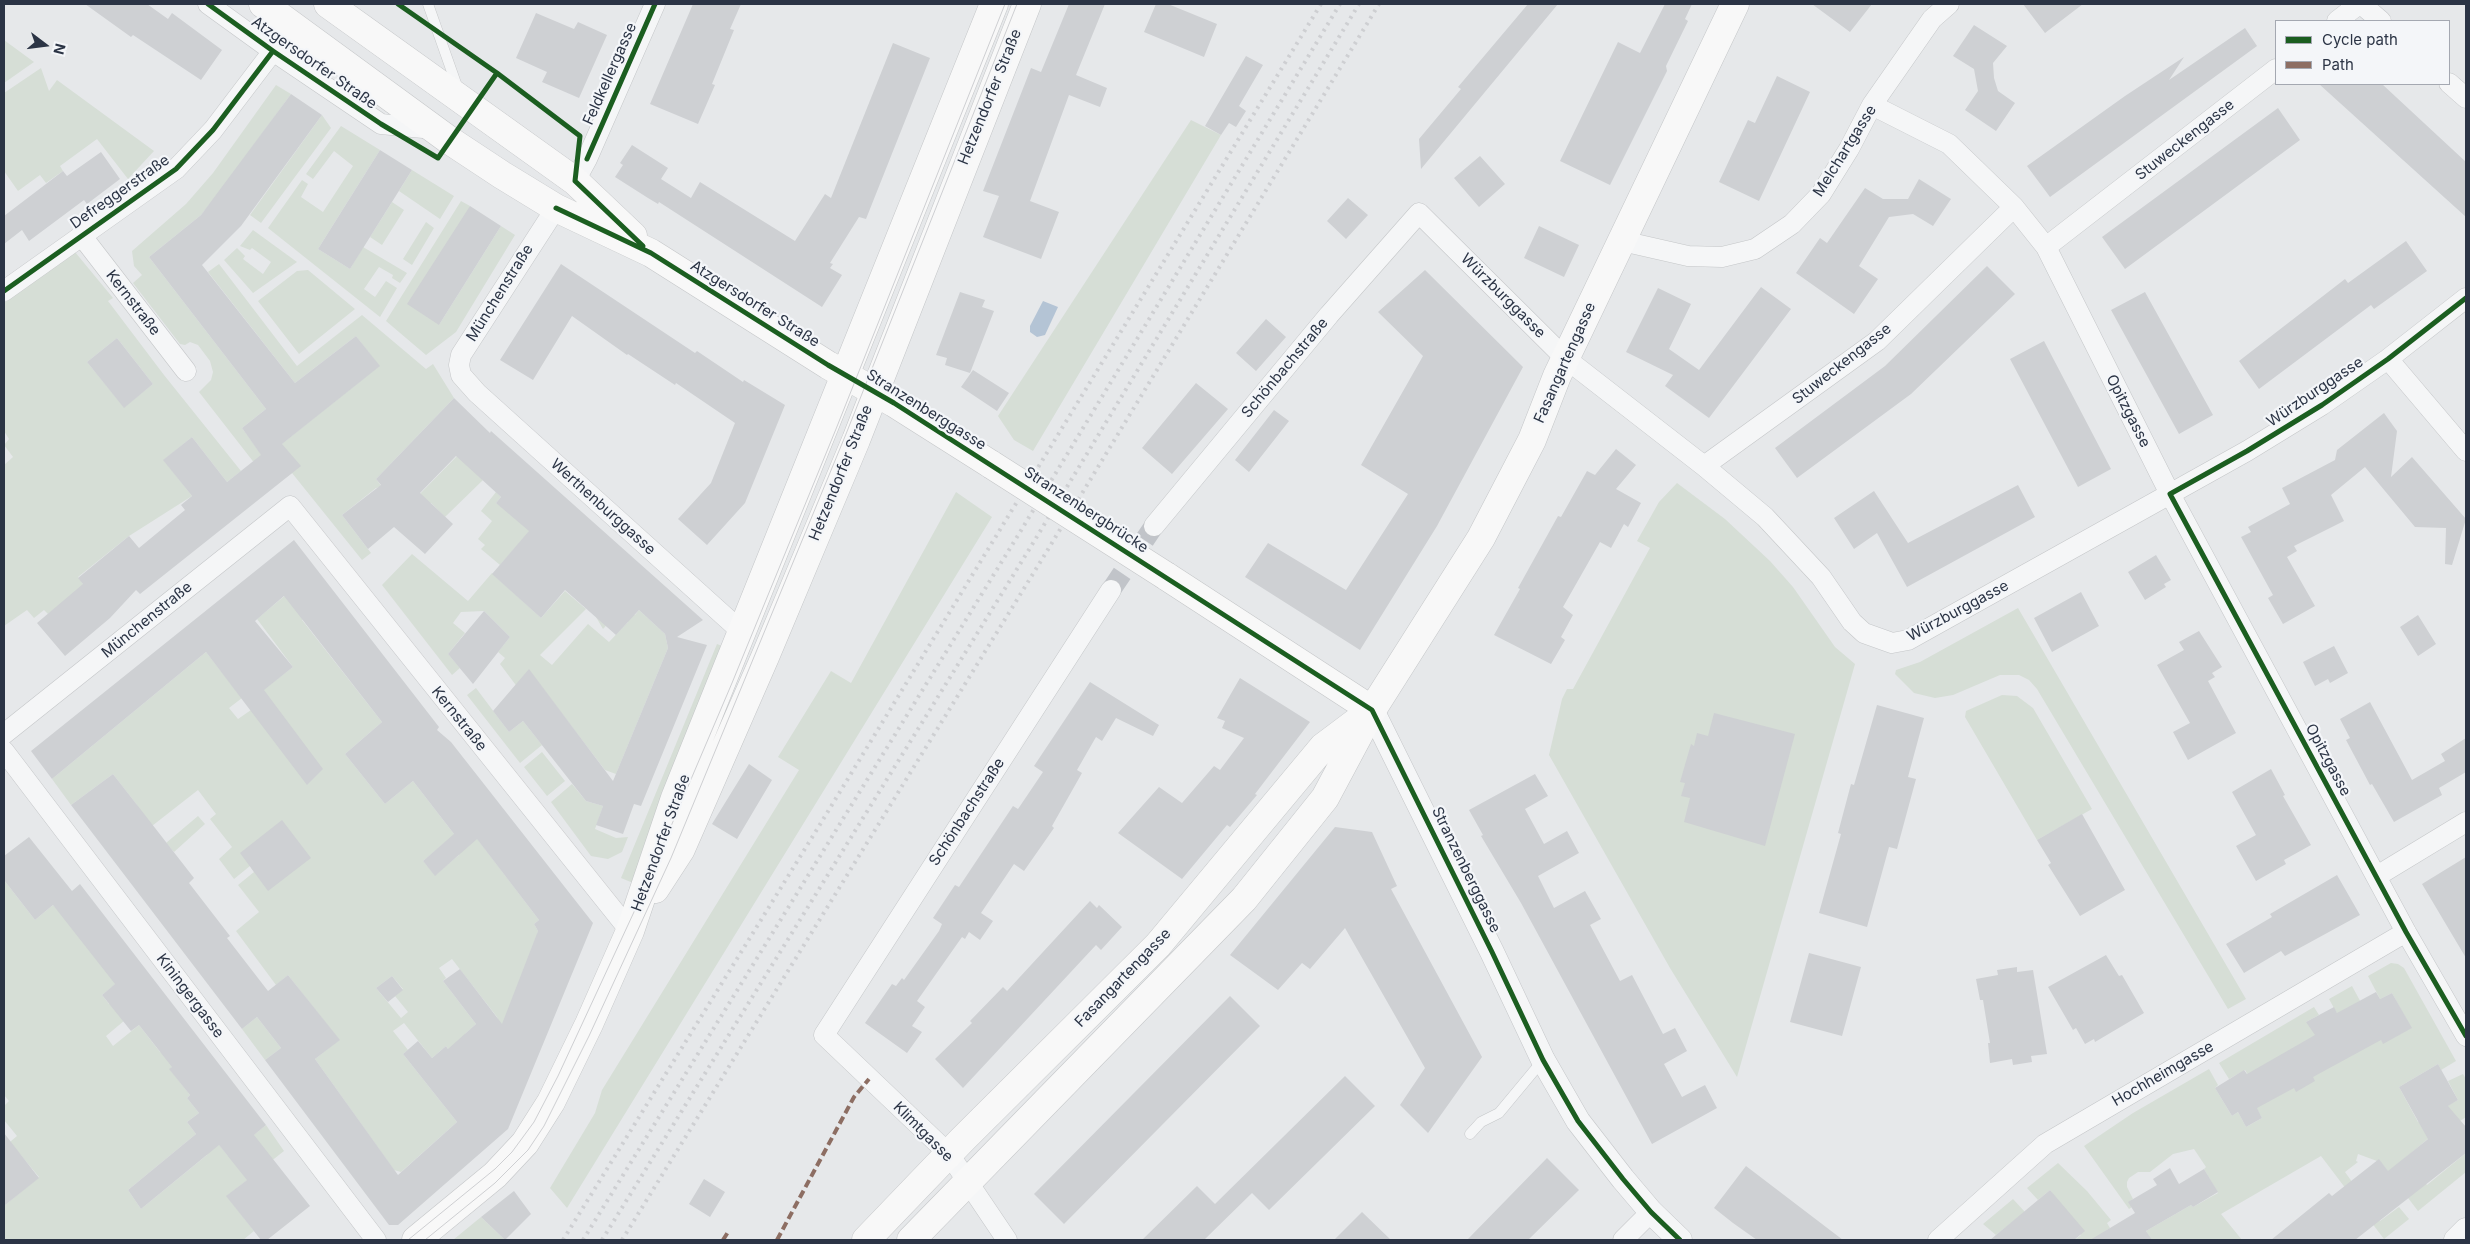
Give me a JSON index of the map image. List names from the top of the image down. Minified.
{"streets":{"main road":["Atzgersdorfer Straße","Hetzendorfer Straße","Fasangartengasse","Stranzenberggasse","Stranzenbergbrücke"],"street":["Feldkellergasse","Stuweckengasse","Melchartgasse","Defreggerstraße","Münchenstraße","Würzburggasse","Kernstraße","Schönbachstraße","Opitzgasse","Werthenburggasse","Kiningergasse","Hochheimgasse","Klimtgasse"]},"crossings":[["Atzgersdorfer Straße","Feldkellergasse"],["Atzgersdorfer Straße","Hetzendorfer Straße"],["Atzgersdorfer Straße","Defreggerstraße"],["Atzgersdorfer Straße","Münchenstraße"],["Atzgersdorfer Straße","Stranzenberggasse"],["Hetzendorfer Straße","Kernstraße"],["Hetzendorfer Straße","Stranzenberggasse"],["Hetzendorfer Straße","Werthenburggasse"],["Stuweckengasse","Würzburggasse"],["Stuweckengasse","Opitzgasse"],["Melchartgasse","Fasangartengasse"],["Melchartgasse","Opitzgasse"],["Defreggerstraße","Kernstraße"],["Münchenstraße","Kernstraße"],["Münchenstraße","Werthenburggasse"],["Würzburggasse","Fasangartengasse"],["Würzburggasse","Schönbachstraße"],["Würzburggasse","Opitzgasse"],["Fasangartengasse","Stranzenberggasse"],["Fasangartengasse","Stranzenbergbrücke"],["Fasangartengasse","Klimtgasse"],["Schönbachstraße","Klimtgasse"],["Stranzenberggasse","Stranzenbergbrücke"],["Opitzgasse","Hochheimgasse"]],"legend":["Cycle path","Path"],"north":"right"}
